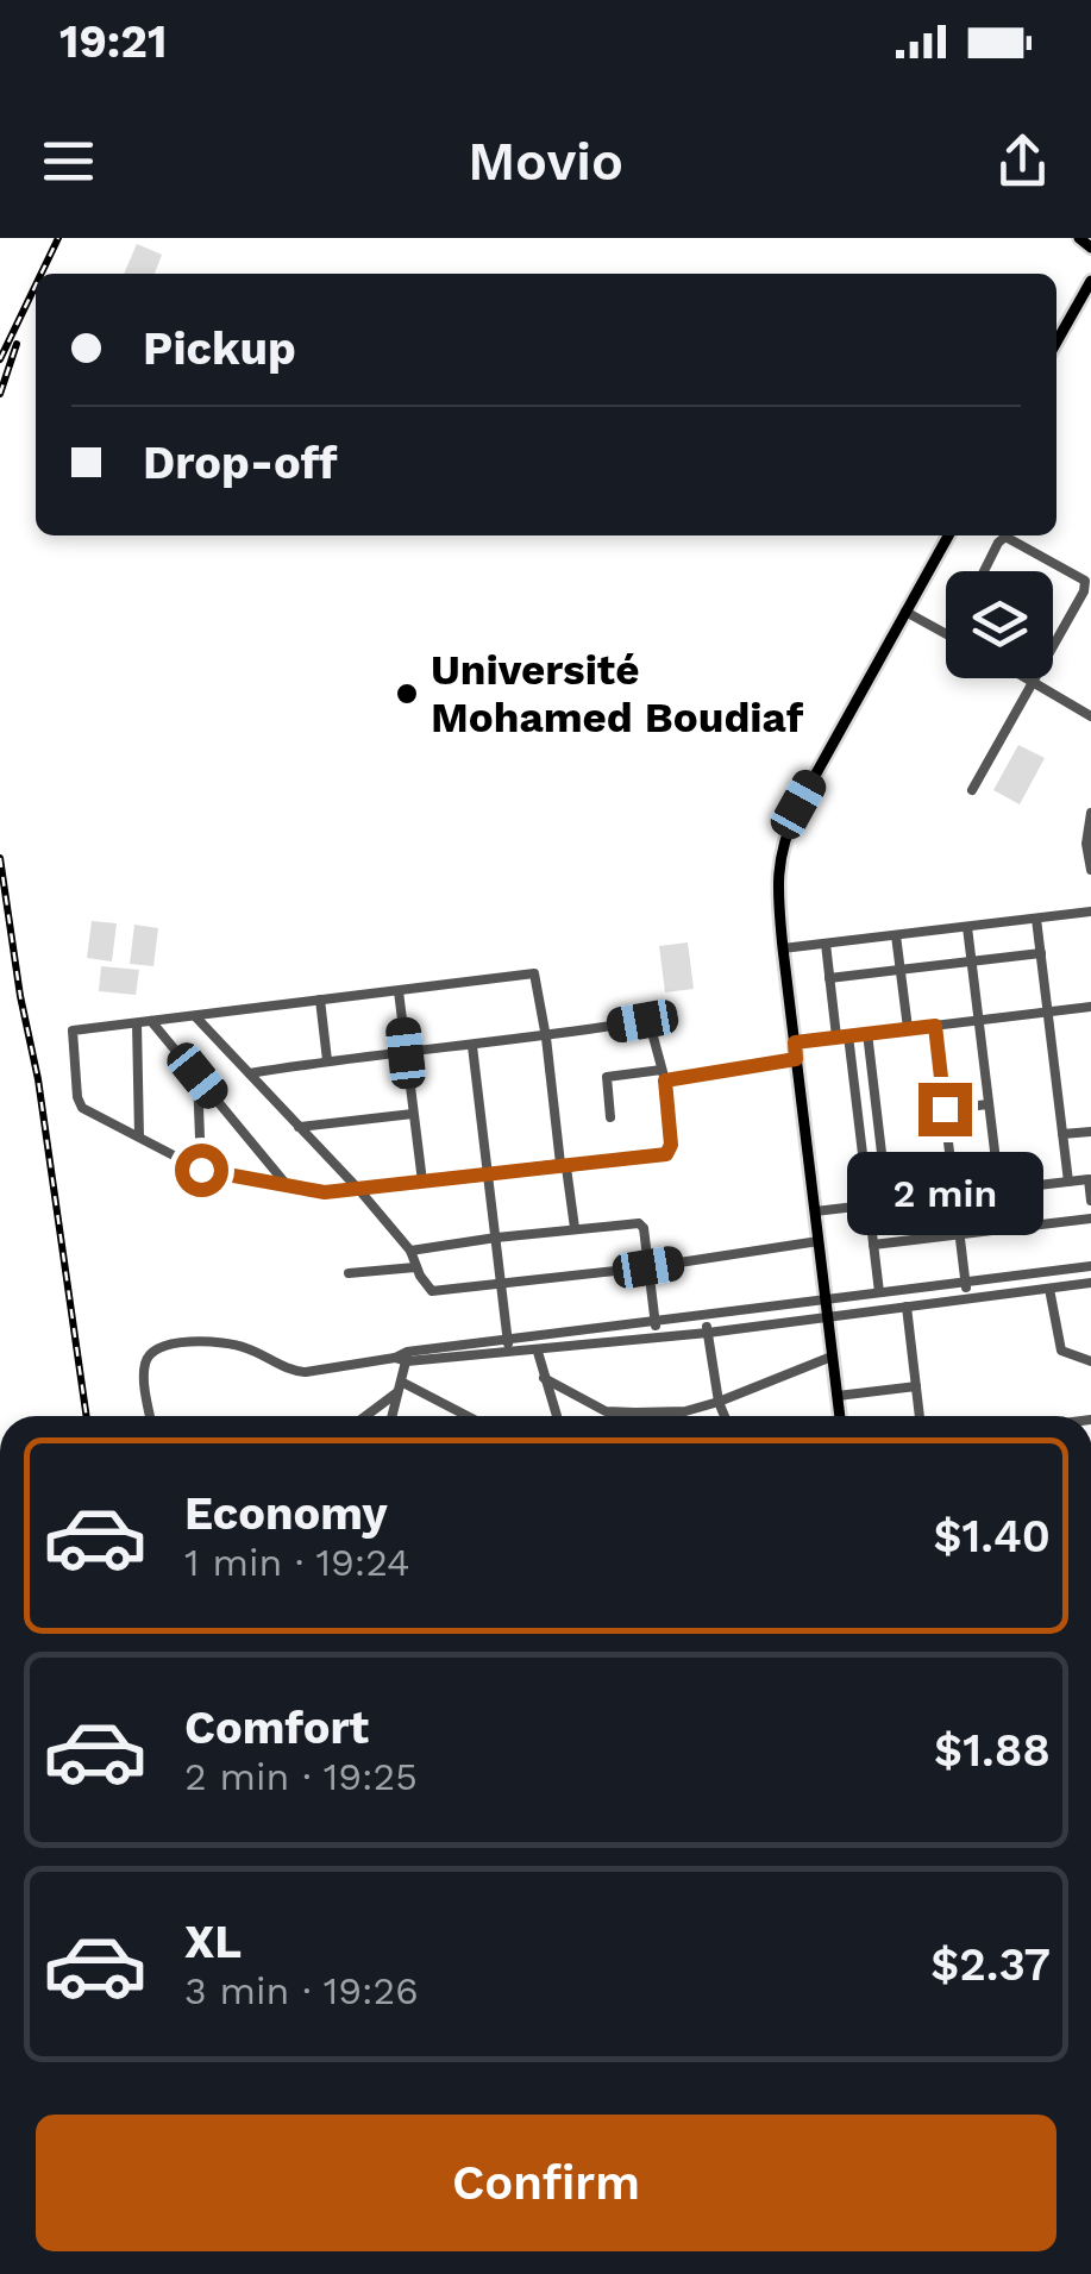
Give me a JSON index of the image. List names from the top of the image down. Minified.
{"places":["Université Mohamed Boudiaf"],"page":{"status":"19:21","header":"Movio","banner":["Pickup","Drop-off"],"bubble":"2 min","list":[{"name":"Economy","note":"1 min · 19:24","value":"$1.40"},{"name":"Comfort","note":"2 min · 19:25","value":"$1.88"},{"name":"XL","note":"3 min · 19:26","value":"$2.37"}],"buttons":"Confirm"}}
